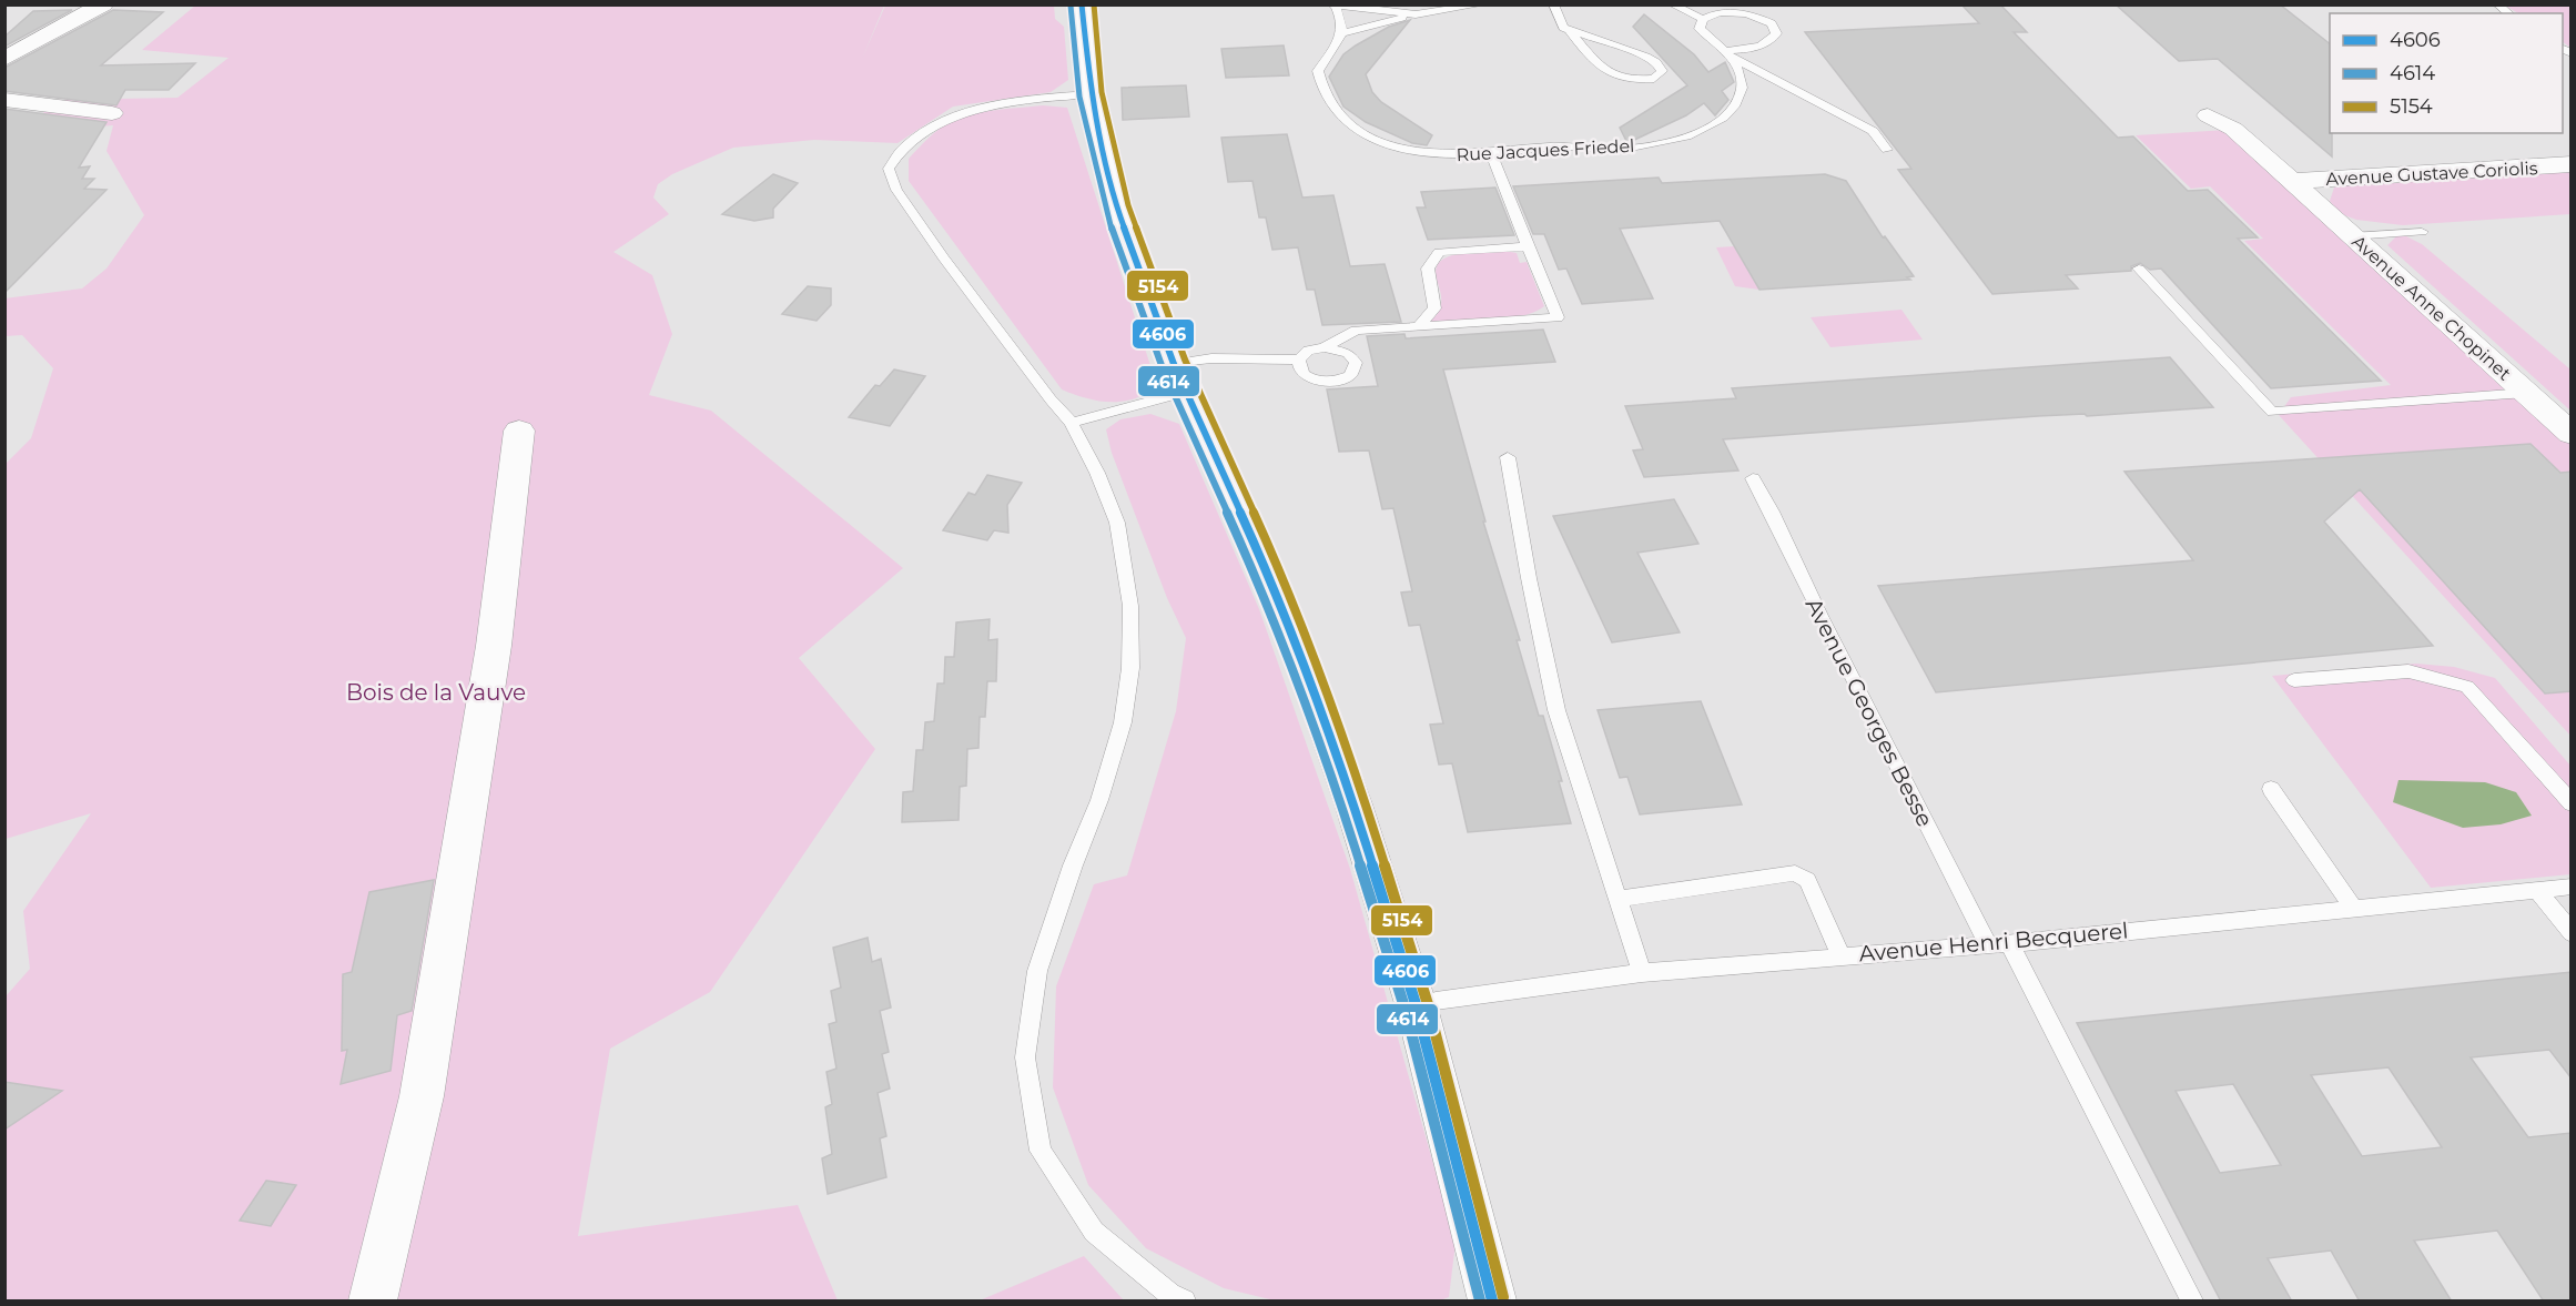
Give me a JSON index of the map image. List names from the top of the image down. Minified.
{"streets":{"street":["Avenue Gustave Coriolis","Avenue Anne Chopinet"],"lane":["Rue Jacques Friedel","Avenue Georges Besse","Avenue Henri Becquerel"]},"crossings":[["Avenue Gustave Coriolis","Avenue Anne Chopinet"],["Avenue Georges Besse","Avenue Henri Becquerel"]],"parks":["Bois de la Vauve"],"lines":["transit line 4606","transit line 5154","transit line 4614"],"legend":["4606","4614","5154"]}
